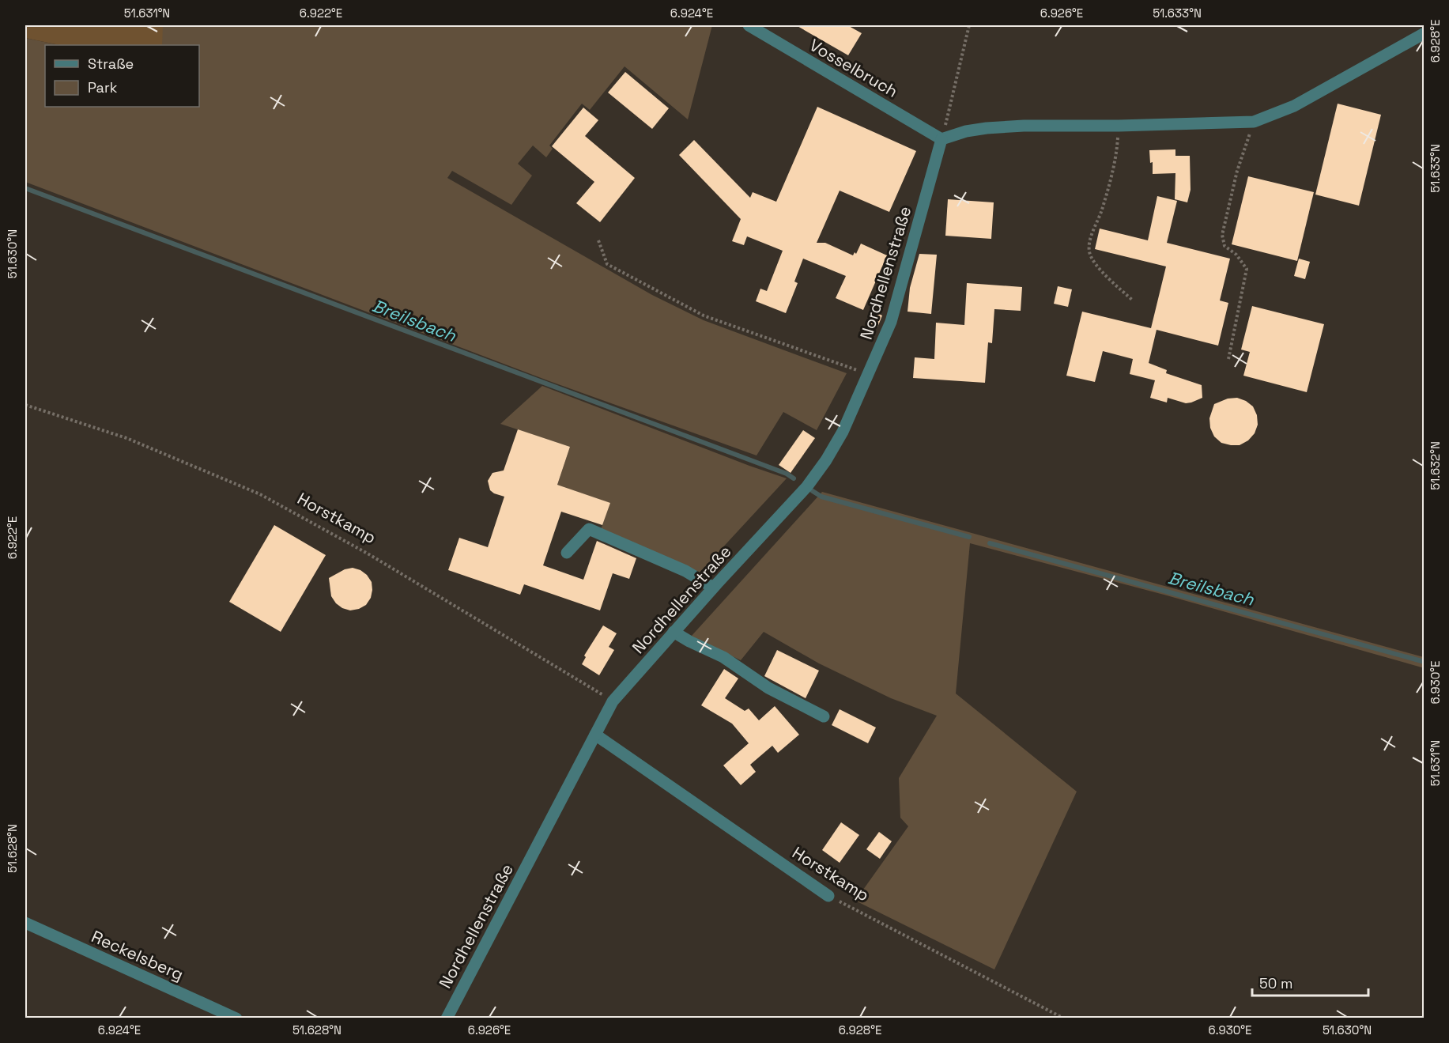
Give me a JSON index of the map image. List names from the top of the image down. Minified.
{"streets":{"street":["Vosselbruch","Nordhellenstraße","Horstkamp","Reckelsberg"]},"crossings":[["Vosselbruch","Nordhellenstraße"],["Nordhellenstraße","Horstkamp"]],"water":["Breilsbach"],"legend":["Straße","Park"],"scale_bar":"50 m","coordinates":["51.631°N","6.922°E","6.924°E","6.926°E","51.633°N","6.928°E","51.630°N","51.632°N","6.930°E","51.628°N"]}
